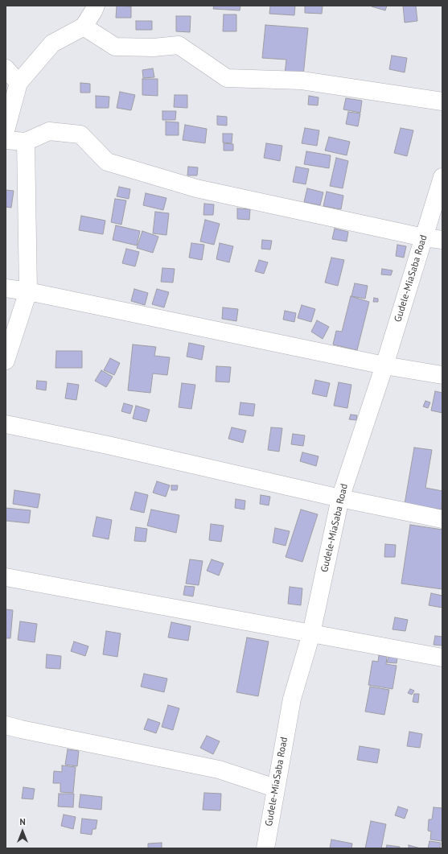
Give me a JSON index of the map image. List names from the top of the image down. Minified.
{"streets":{"street":["Gudele-MiaSaba Road"]},"north":"top"}
